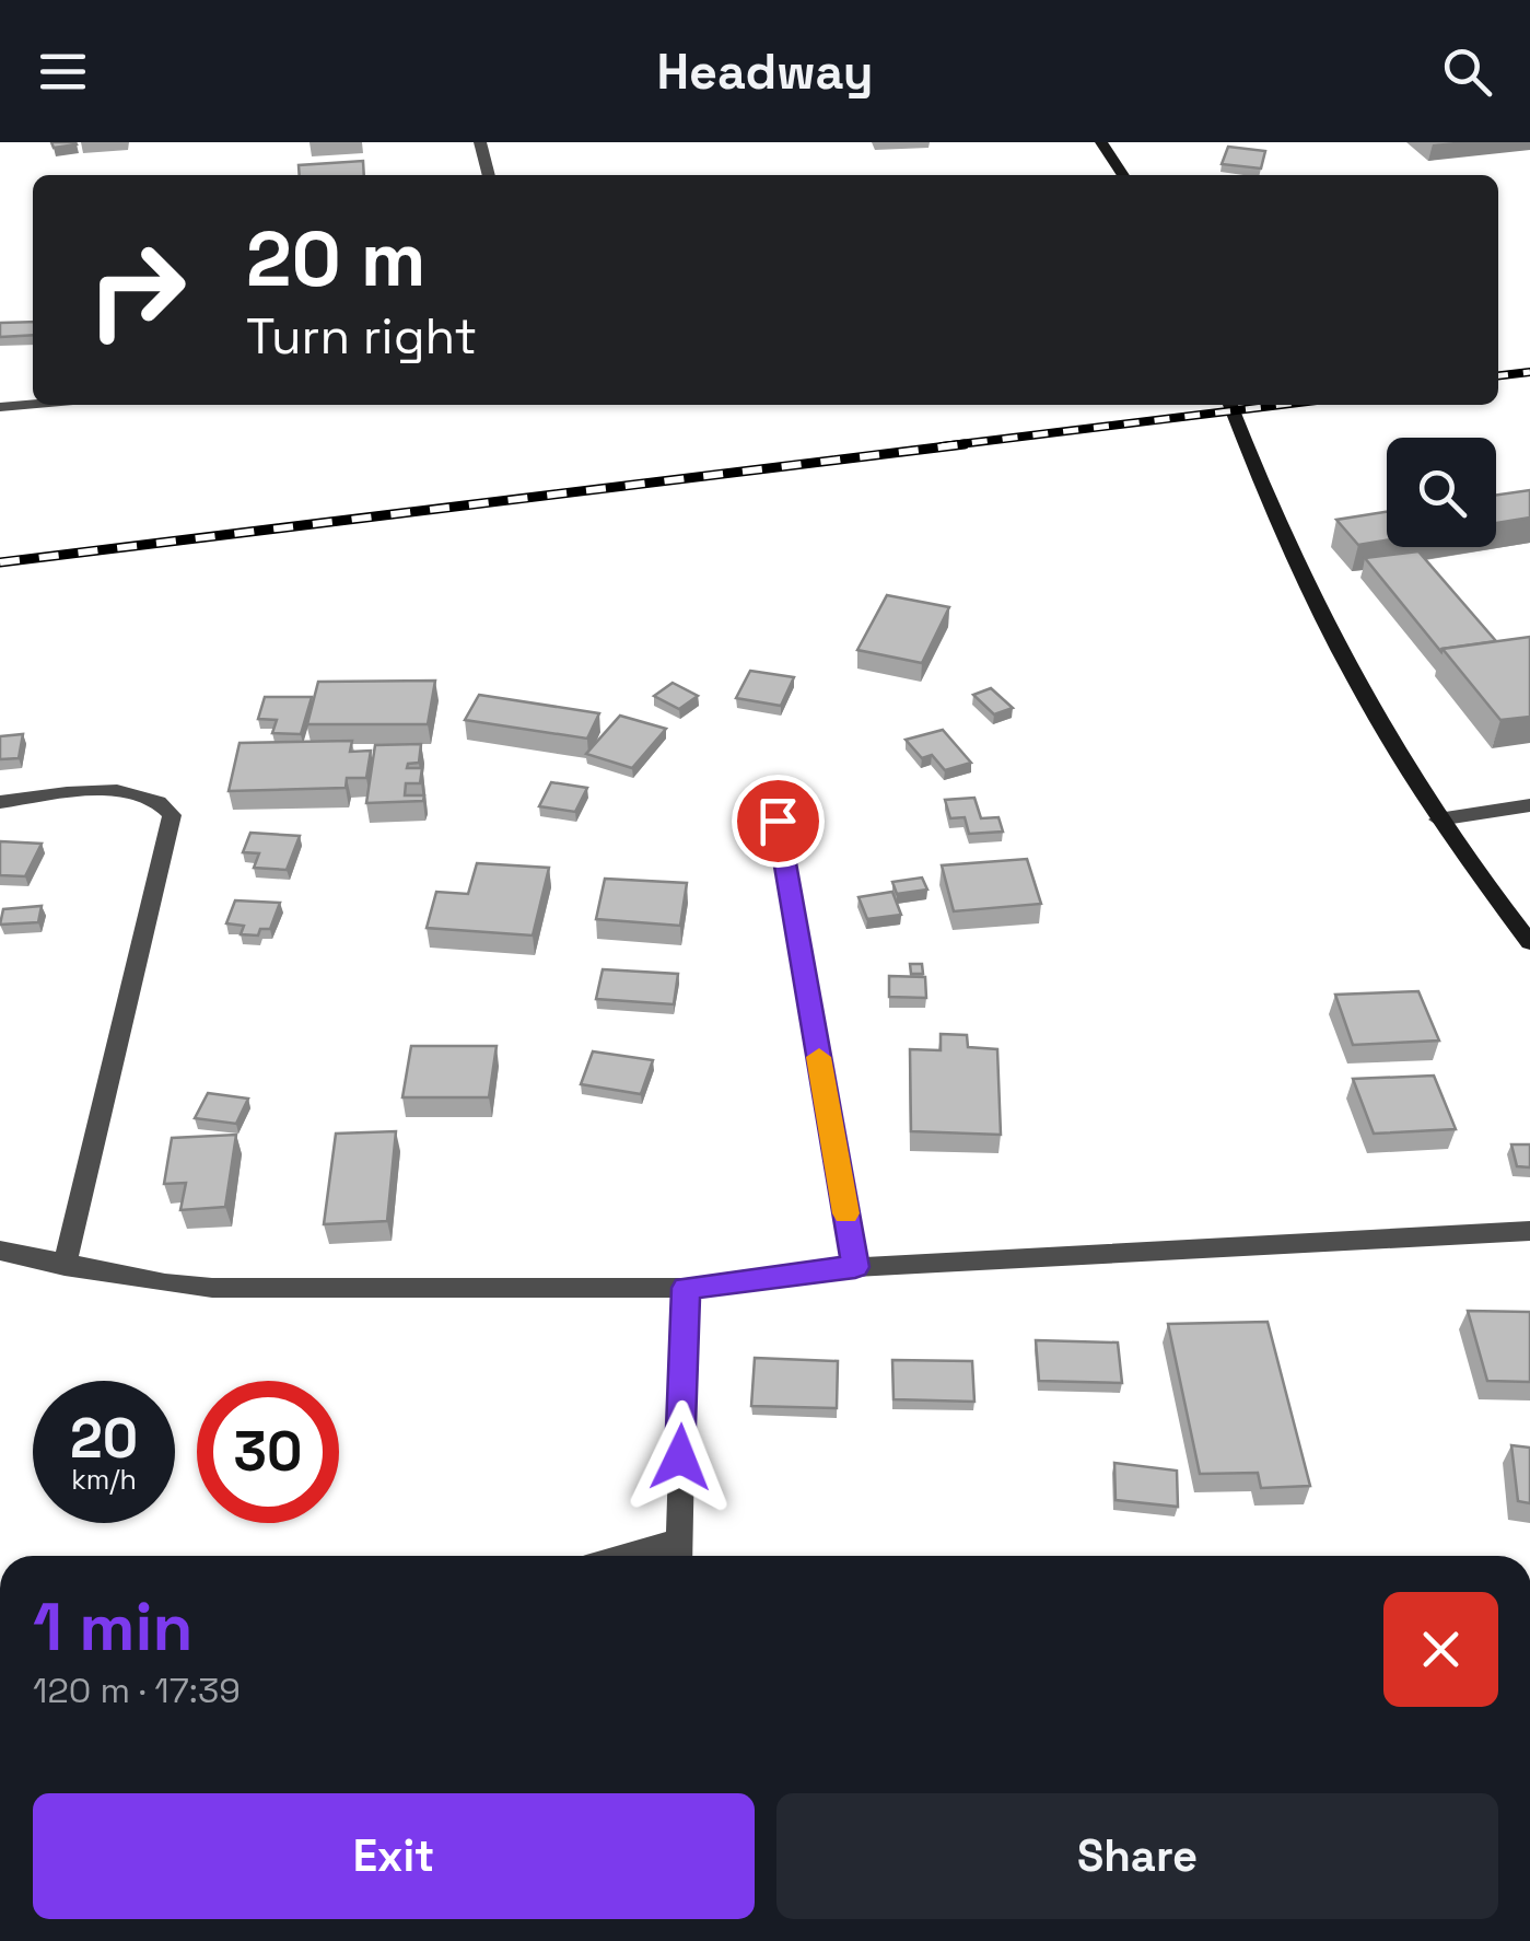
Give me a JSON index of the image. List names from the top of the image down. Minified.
{"page":{"header":"Headway","turn":["20 m","Turn right"],"speed":"20 km/h","limit":"30","heading":["1 min","120 m · 17:39"],"buttons":["Exit","Share"]}}
